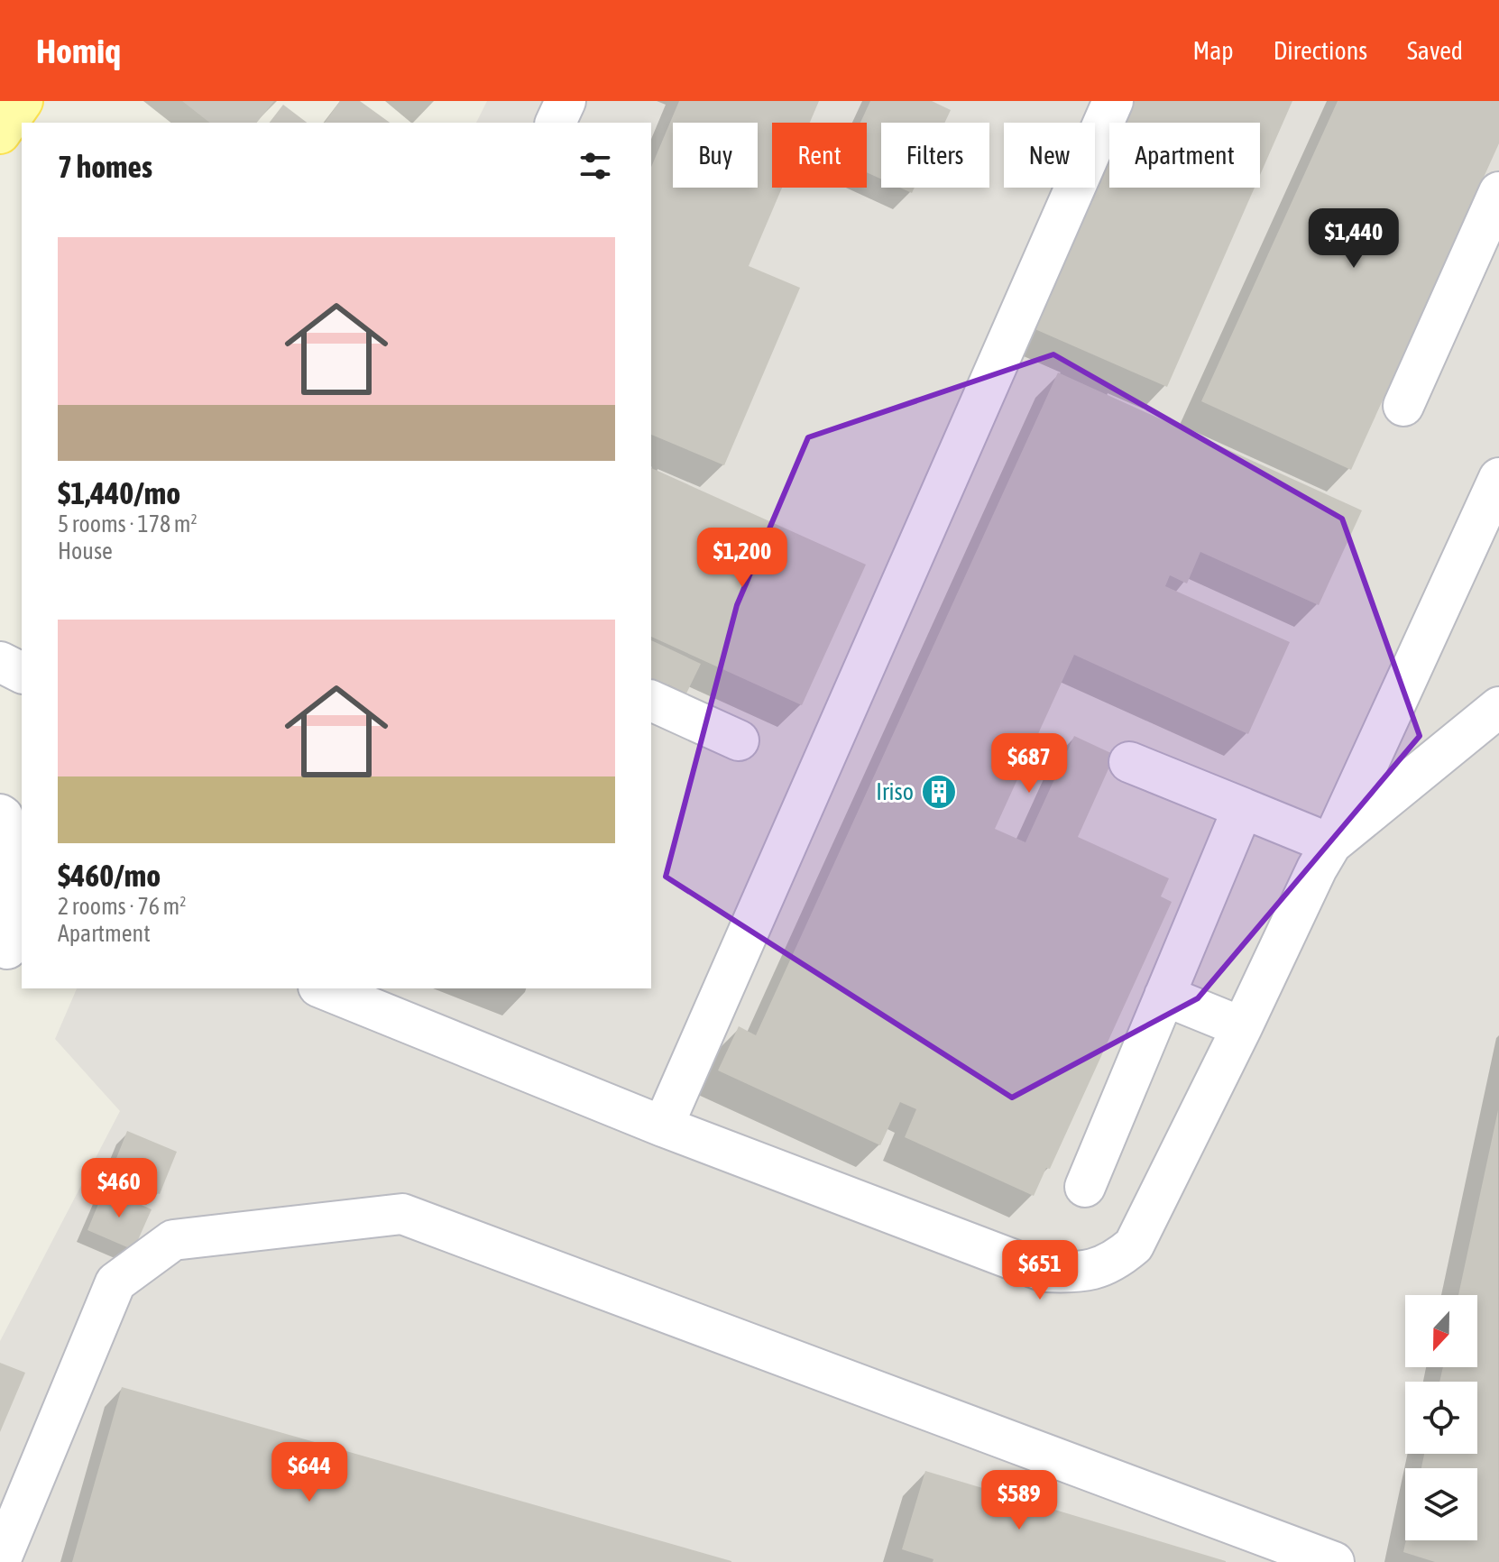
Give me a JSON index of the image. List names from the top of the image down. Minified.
{"places":{"building":["Iriso"]},"north":"bottom","page":{"header":"Homiq","nav":["Map","Directions","Saved"],"chip":["Buy","Rent","Filters","New","Apartment"],"heading":"7 homes","price":["$1,440","$1,200","$687","$460","$651","$644","$589"],"list":[{"name":"$1,440/mo","note":"5 rooms · 178 m² · House"},{"name":"$460/mo","note":"2 rooms · 76 m² · Apartment"}]}}
